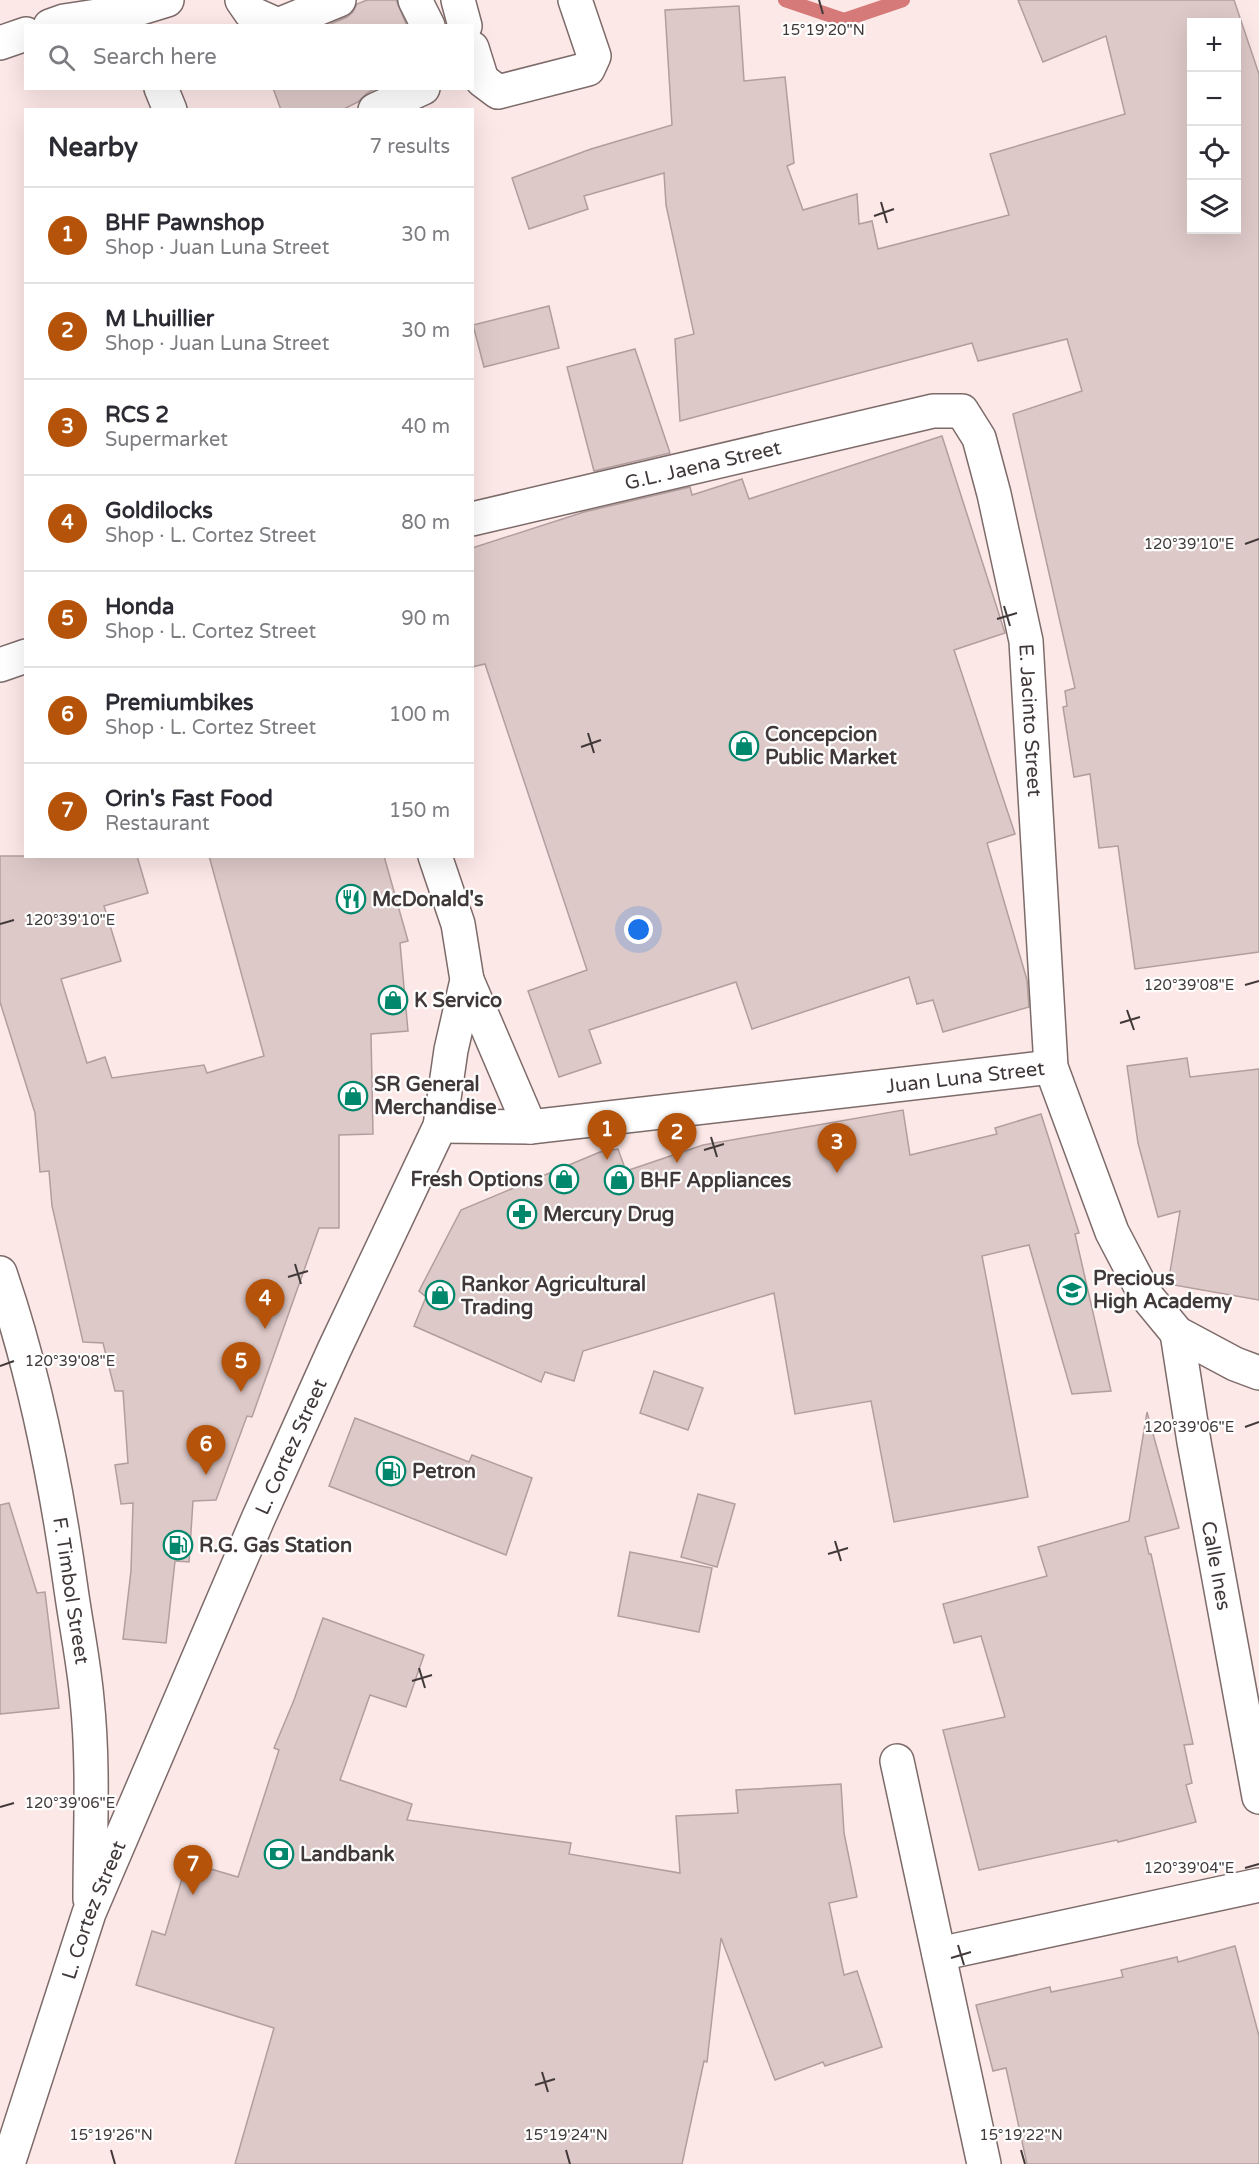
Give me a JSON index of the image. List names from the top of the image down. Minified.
{"streets":{"street":["G.L. Jaena Street","E. Jacinto Street","Juan Luna Street","L. Cortez Street","Calle Ines","F. Timbol Street"]},"crossings":[["G.L. Jaena Street","E. Jacinto Street"],["E. Jacinto Street","Juan Luna Street"],["Juan Luna Street","L. Cortez Street"],["Juan Luna Street","Calle Ines"],["L. Cortez Street","F. Timbol Street"]],"places":{"shop":["Concepcion Public Market","K Servico","SR General Merchandise","Fresh Options","BHF Appliances","Rankor Agricultural Trading"],"restaurant":["McDonald's"],"pharmacy":["Mercury Drug"],"school or university":["Precious High Academy"],"fuel station":["Petron","R.G. Gas Station"],"bank":["Landbank"]},"page":{"map_buttons":["+","−"],"search":"Search here","heading":["Nearby","7 results"],"list":[{"mark":"1","name":"BHF Pawnshop","note":"Shop · Juan Luna Street","value":"30 m"},{"mark":"2","name":"M Lhuillier","note":"Shop · Juan Luna Street","value":"30 m"},{"mark":"3","name":"RCS 2","note":"Supermarket","value":"40 m"},{"mark":"4","name":"Goldilocks","note":"Shop · L. Cortez Street","value":"80 m"},{"mark":"5","name":"Honda","note":"Shop · L. Cortez Street","value":"90 m"},{"mark":"6","name":"Premiumbikes","note":"Shop · L. Cortez Street","value":"100 m"},{"mark":"7","name":"Orin's Fast Food","note":"Restaurant","value":"150 m"}],"pins":["1","2","3","4","5","6","7"]},"coordinates":["15°19'20\"N","120°39'10\"E","120°39'08\"E","120°39'06\"E","120°39'04\"E","15°19'26\"N","15°19'24\"N","15°19'22\"N"]}
